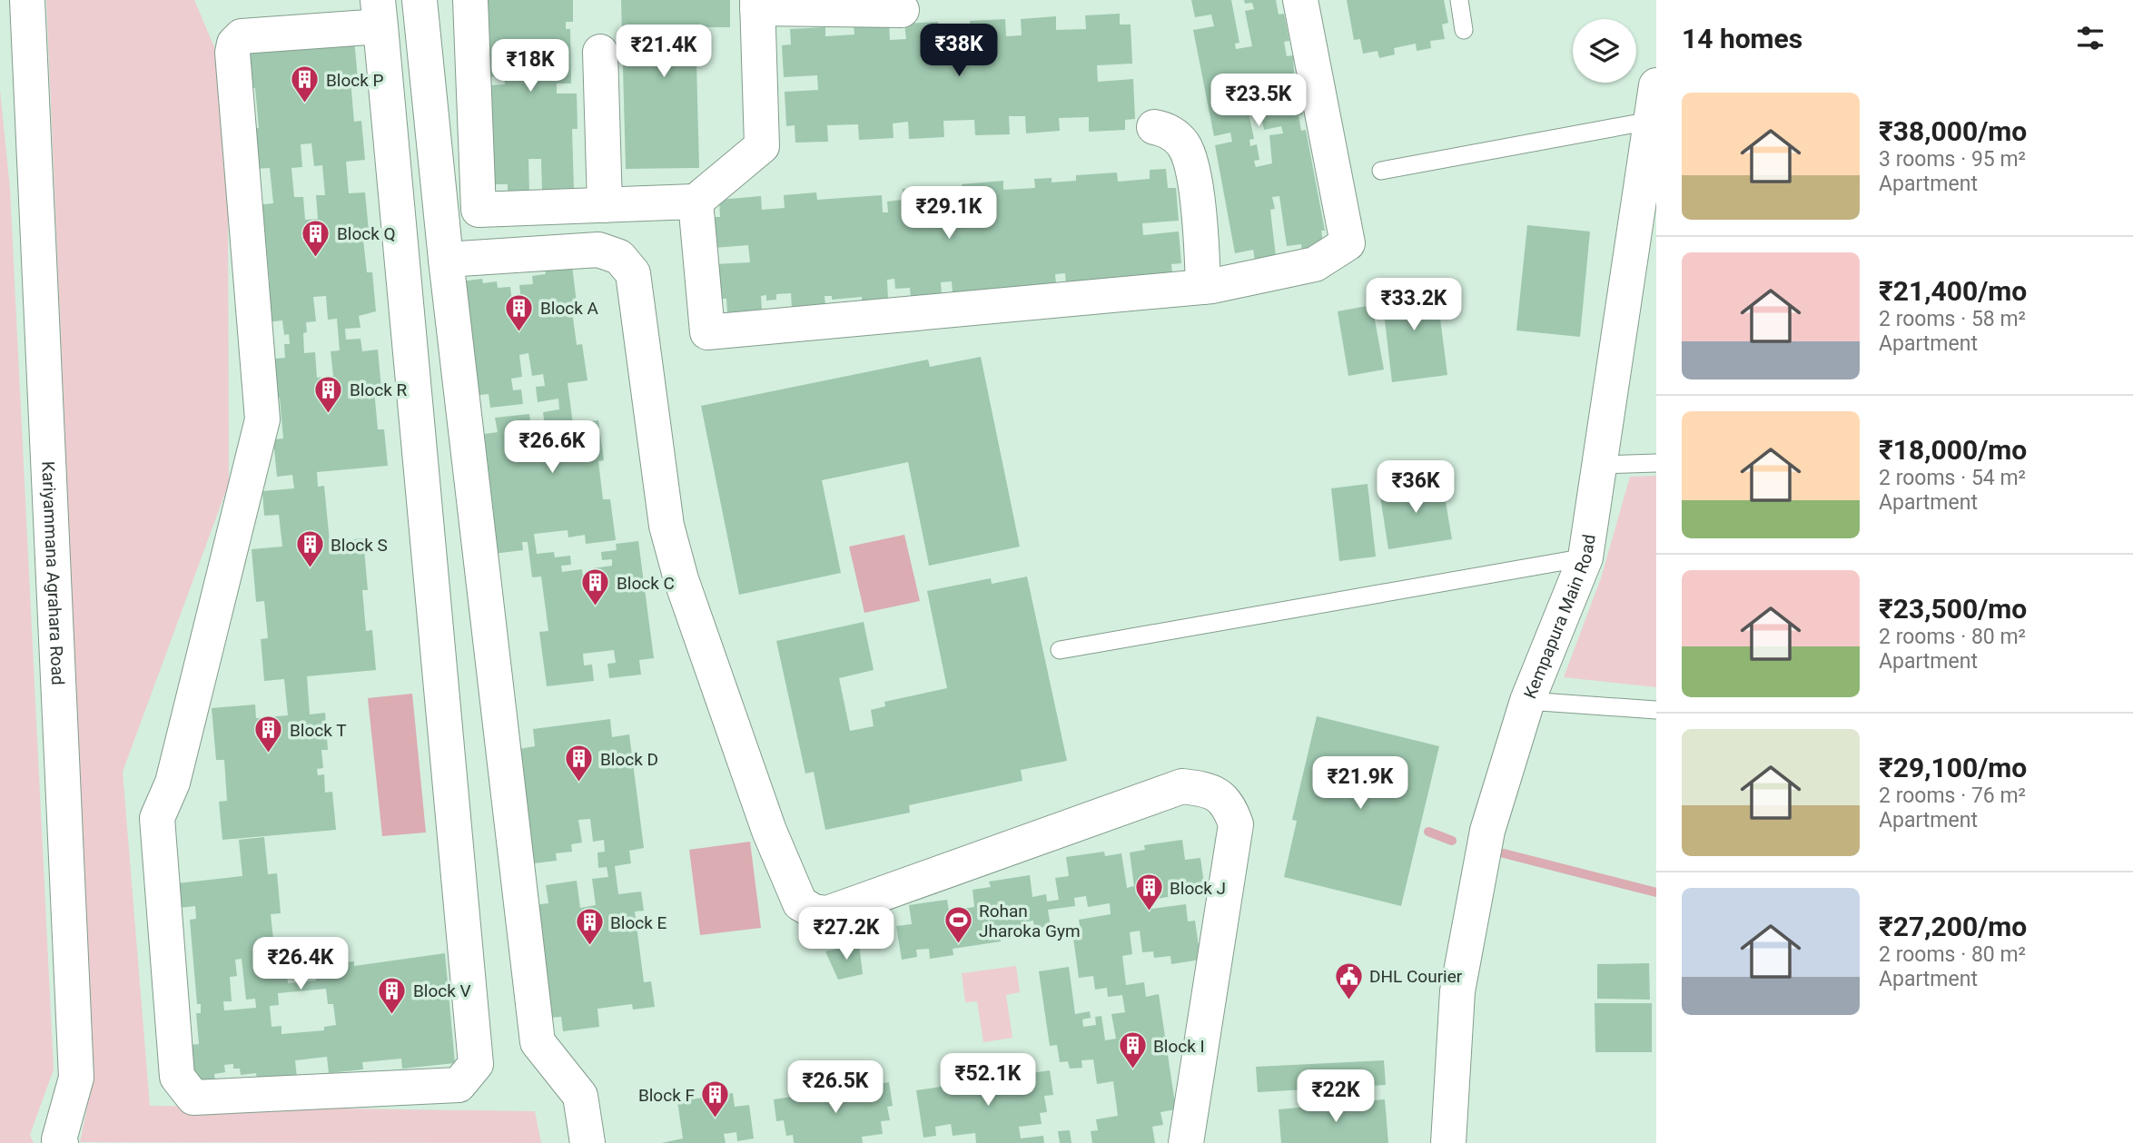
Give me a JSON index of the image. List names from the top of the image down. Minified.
{"streets":{"street":["Kariyammana Agrahara Road","Kempapura Main Road"]},"places":{"building":["Block P","Block Q","Block A","Block R","Block S","Block C","Block T","Block D","Block J","Block E","Block V","Block I","Block F"],"sports":["Rohan Jharoka Gym"],"public building":["DHL Courier"]},"page":{"heading":"14 homes","price":["₹38K","₹21.4K","₹18K","₹23.5K","₹29.1K","₹33.2K","₹26.6K","₹36K","₹21.9K","₹27.2K","₹26.4K","₹52.1K","₹26.5K","₹22K"],"list":[{"name":"₹38,000/mo","note":"3 rooms · 95 m² · Apartment"},{"name":"₹21,400/mo","note":"2 rooms · 58 m² · Apartment"},{"name":"₹18,000/mo","note":"2 rooms · 54 m² · Apartment"},{"name":"₹23,500/mo","note":"2 rooms · 80 m² · Apartment"},{"name":"₹29,100/mo","note":"2 rooms · 76 m² · Apartment"},{"name":"₹27,200/mo","note":"2 rooms · 80 m² · Apartment"}]}}
